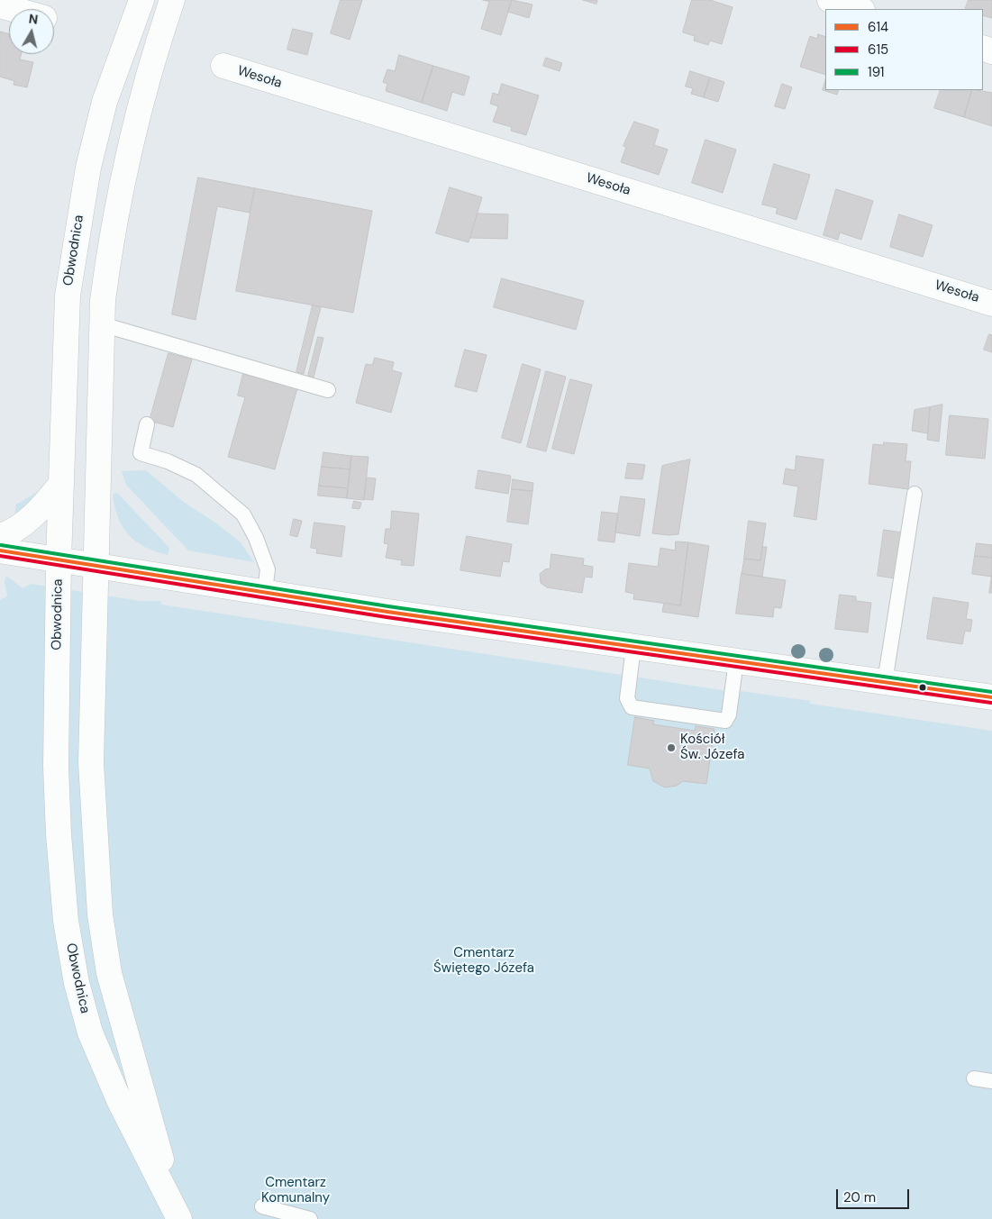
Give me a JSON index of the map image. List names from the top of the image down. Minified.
{"streets":{"main road":["Wesoła","Obwodnica"]},"parks":["Cmentarz Świętego Józefa","Cmentarz Komunalny"],"places":["Kościół Św. Józefa"],"lines":["transit line 191","transit line 614","transit line 615"],"legend":["614","615","191"],"scale_bar":"20 m","north":"top"}
